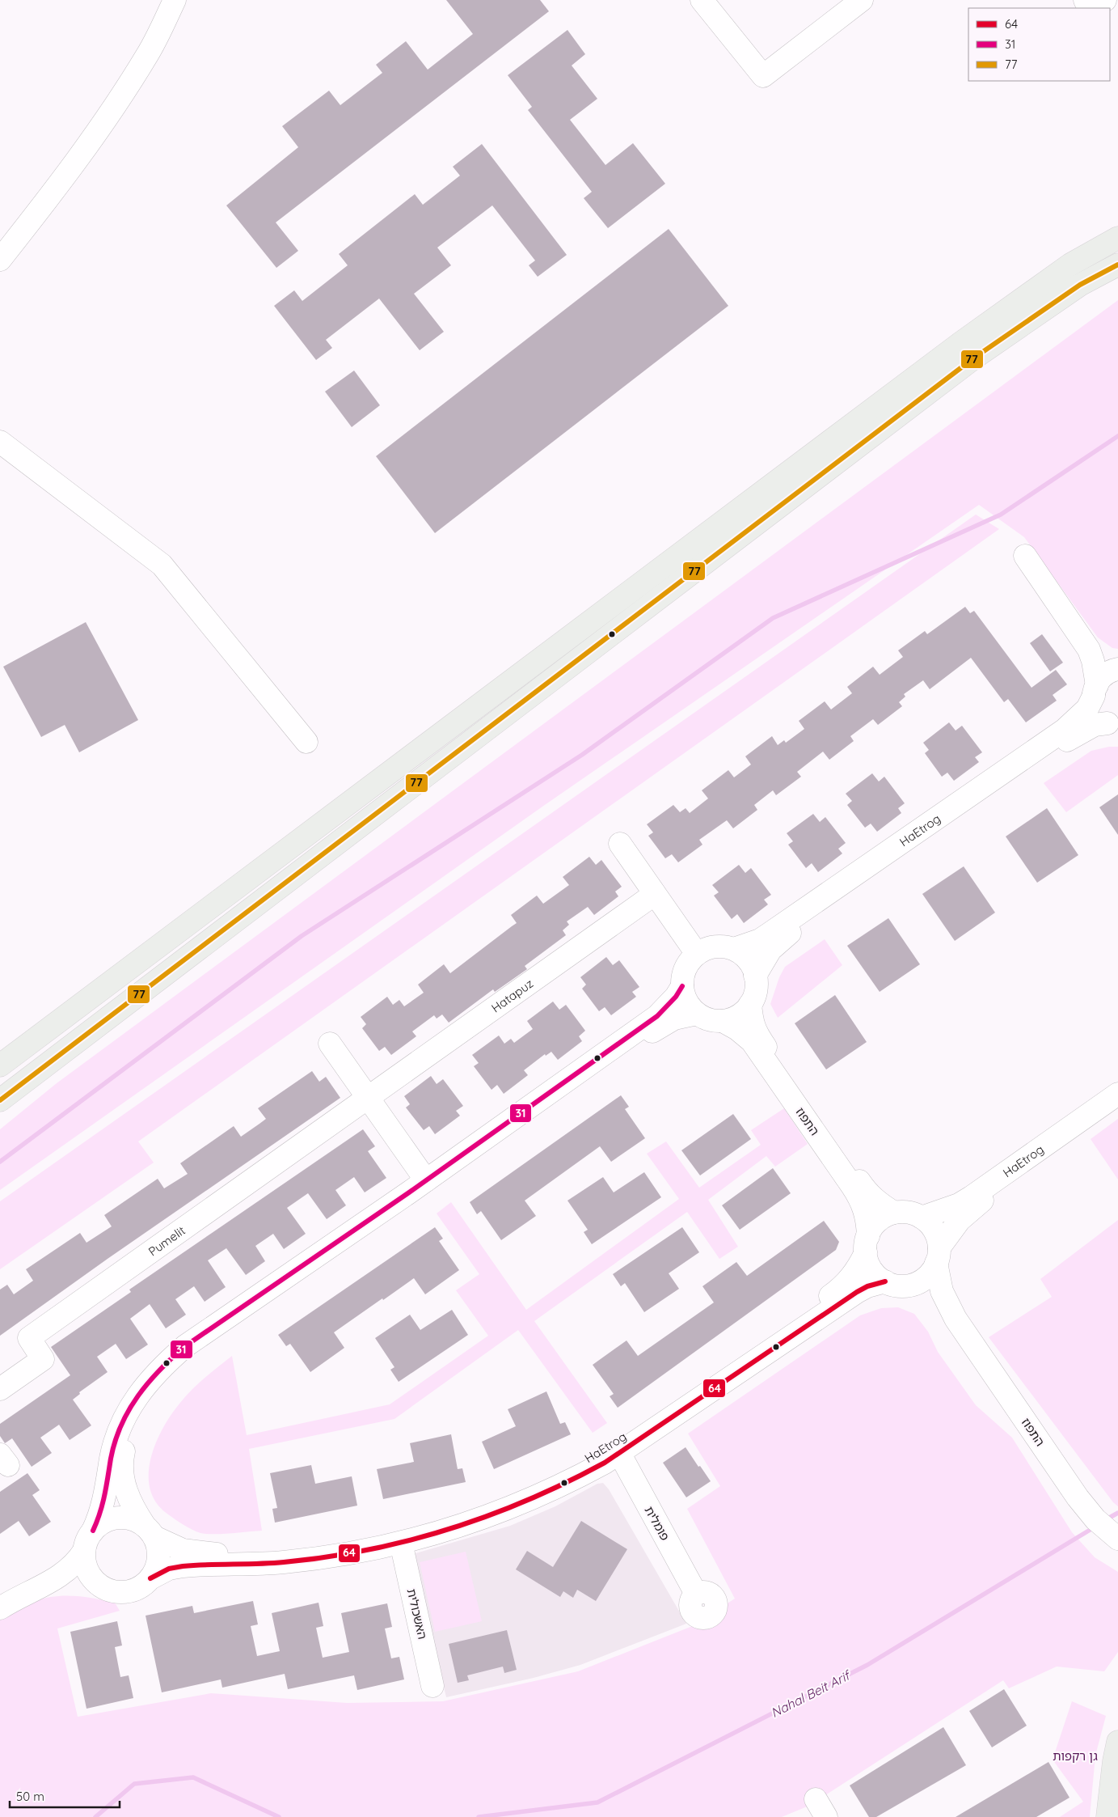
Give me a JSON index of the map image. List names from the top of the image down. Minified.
{"streets":{"street":["HaEtrog","Hatapuz","התפוז","Pumelit","פומלית","האשכולית"]},"crossings":[["HaEtrog","התפוז"],["HaEtrog","פומלית"],["HaEtrog","האשכולית"],["Hatapuz","Pumelit"]],"water":["Nahal Beit Arif"],"parks":["גן רקפות"],"lines":["transit line 77","transit line 31","transit line 64"],"legend":["64","31","77"],"scale_bar":"50 m"}
